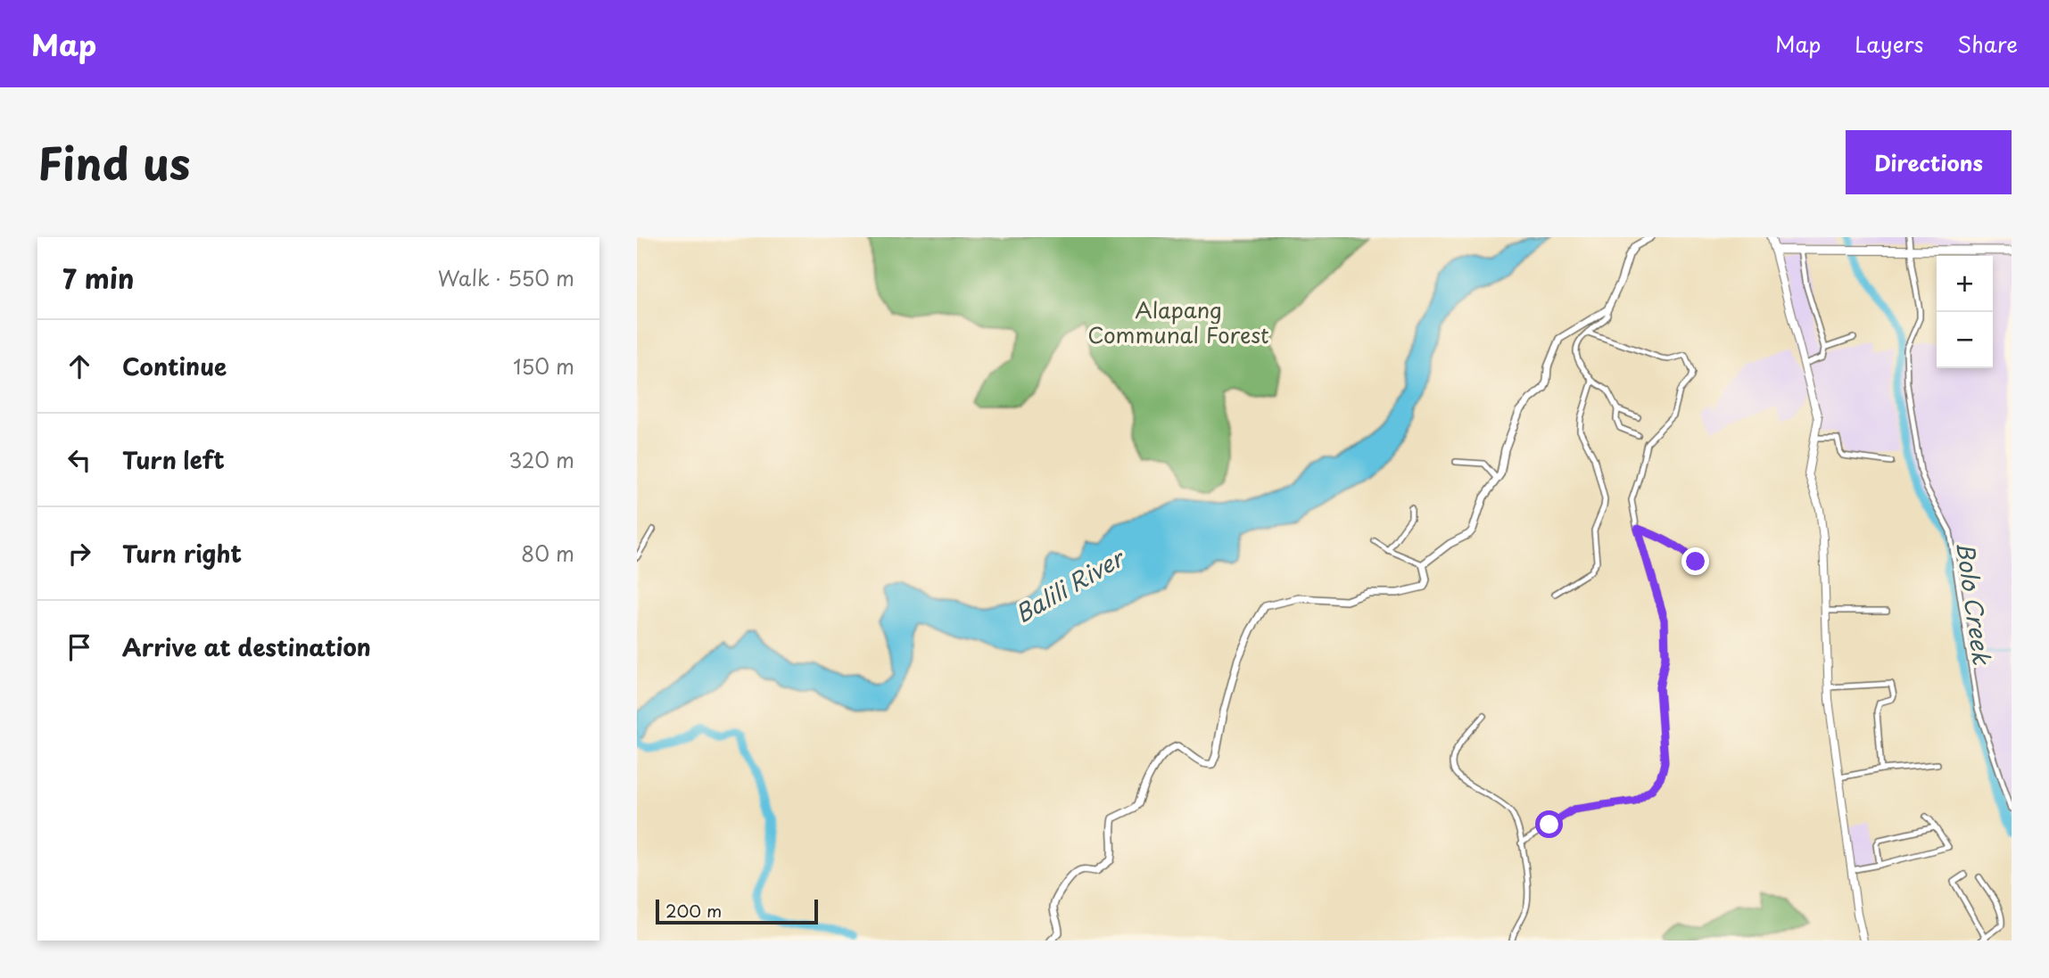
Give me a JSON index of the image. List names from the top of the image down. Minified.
{"water":["Balili River","Bolo Creek"],"parks":["Alapang Communal Forest"],"scale_bar":"200 m","page":{"header":"Map","nav":["Map","Layers","Share"],"title":"Find us","buttons":"Directions","heading":["7 min","Walk · 550 m"],"map_buttons":["+","−"],"list":[["Continue","150 m"],["Turn left","320 m"],["Turn right","80 m"],"Arrive at destination"],"scale":"200 m"}}
